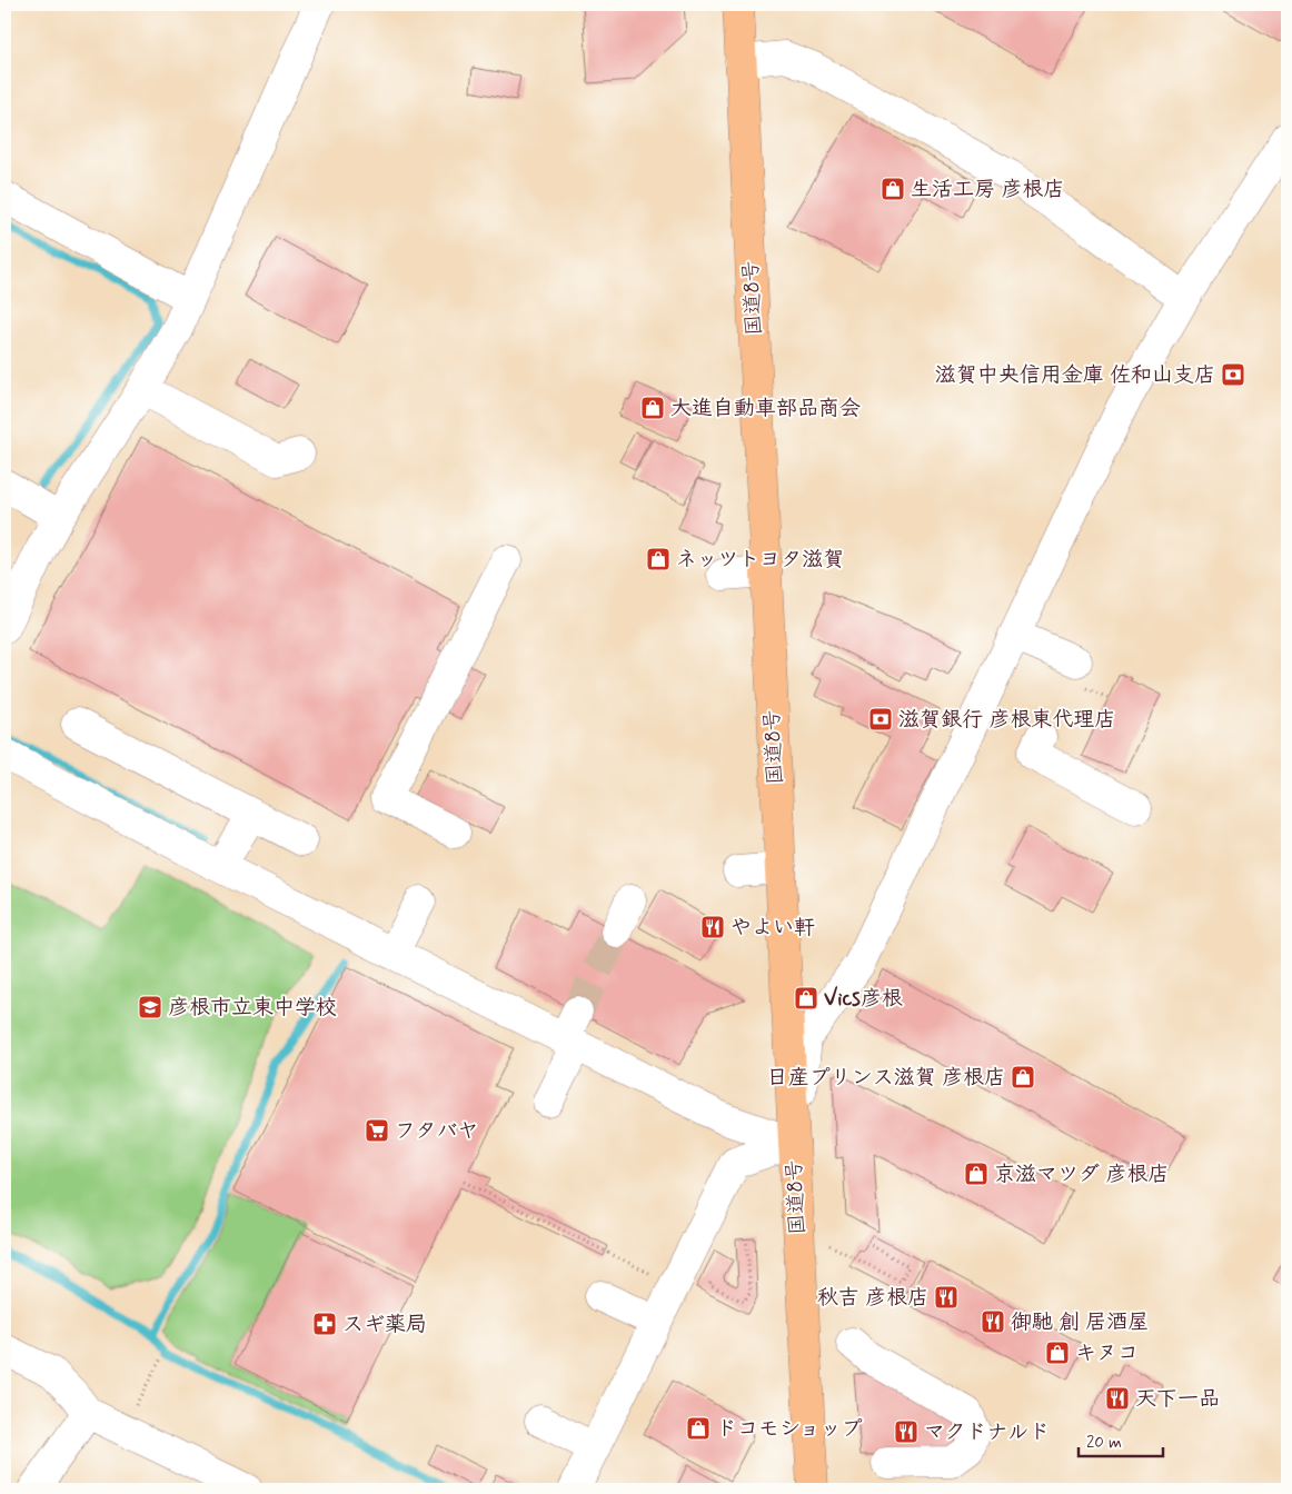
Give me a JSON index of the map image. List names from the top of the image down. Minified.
{"streets":{"highway":["国道8号"]},"places":{"shop":["生活工房 彦根店","大進自動車部品商会","ネッツトヨタ滋賀","Vics彦根","日産プリンス滋賀 彦根店","京滋マツダ 彦根店","キヌコ","ドコモショップ"],"bank":["滋賀中央信用金庫 佐和山支店","滋賀銀行 彦根東代理店"],"restaurant":["やよい軒","秋吉 彦根店","御馳 創 居酒屋","天下一品","マクドナルド"],"school or university":["彦根市立東中学校"],"supermarket":["フタバヤ"],"pharmacy":["スギ薬局"]},"scale_bar":"20 m"}
